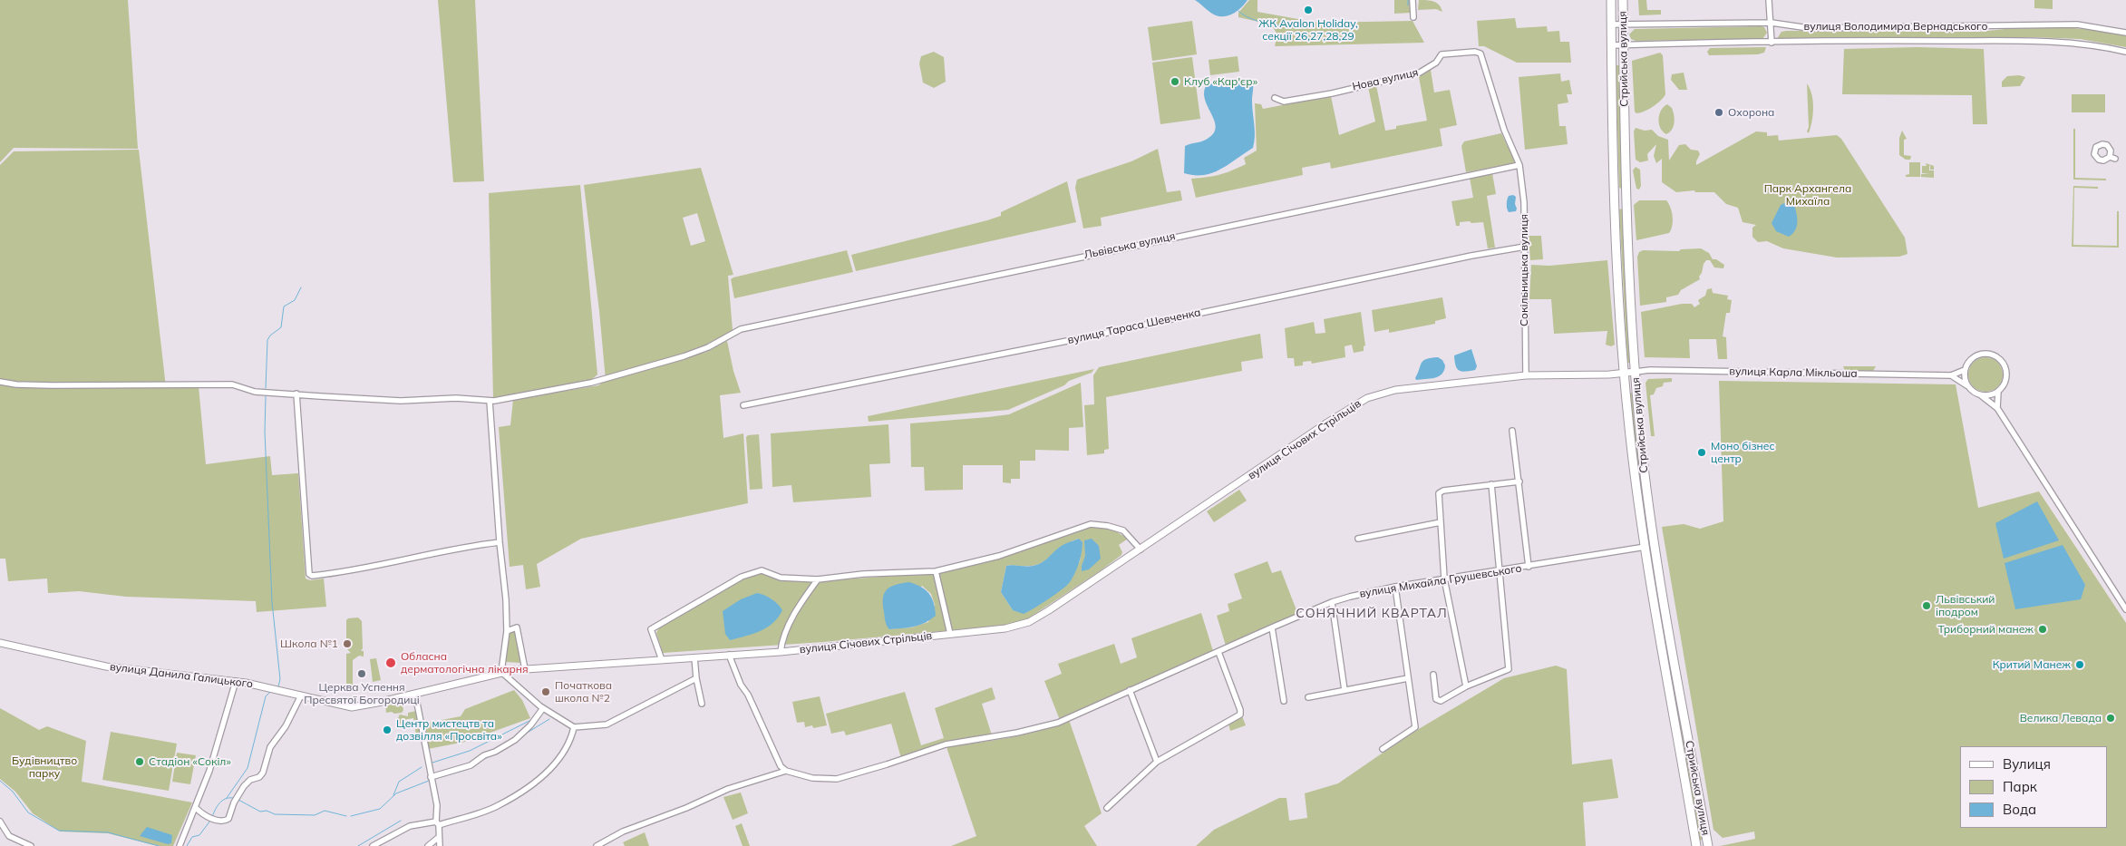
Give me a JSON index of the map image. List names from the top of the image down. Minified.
{"streets":{"main road":["Стрийська вулиця"],"street":["вулиця Володимира Вернадського","Нова вулиця","Львівська вулиця","Сокільницька вулиця","вулиця Тараса Шевченка","вулиця Карла Мікльоша","вулиця Січових Стрільців","вулиця Михайла Грушевського","вулиця Данила Галицького"]},"crossings":[["вулиця Володимира Вернадського","Стрийська вулиця"],["Стрийська вулиця","вулиця Карла Мікльоша"],["Стрийська вулиця","вулиця Січових Стрільців"],["Стрийська вулиця","вулиця Михайла Грушевського"],["Нова вулиця","Львівська вулиця"],["Нова вулиця","Сокільницька вулиця"],["Львівська вулиця","Сокільницька вулиця"],["Сокільницька вулиця","вулиця Тараса Шевченка"],["Сокільницька вулиця","вулиця Січових Стрільців"],["вулиця Карла Мікльоша","вулиця Січових Стрільців"],["вулиця Січових Стрільців","вулиця Данила Галицького"]],"districts":["СОНЯЧНИЙ КВАРТАЛ"],"parks":["Парк Архангела Михаїла","Будівництво парку"],"places":["ЖК Avalon Holiday, секції 26,27,28,29","Клуб «Кар'єр»","Охорона","Моно бізнес центр","Львівський іподром","Триборний манеж","Школа №1","Обласна дерматологічна лікарня","Критий Манеж","Церква Успення Пресвятої Богородиці","Початкова школа №2","Велика Левада","Центр мистецтв та дозвілля «Просвіта»","Стадіон «Сокіл»"],"legend":["Вулиця","Парк","Вода"]}
